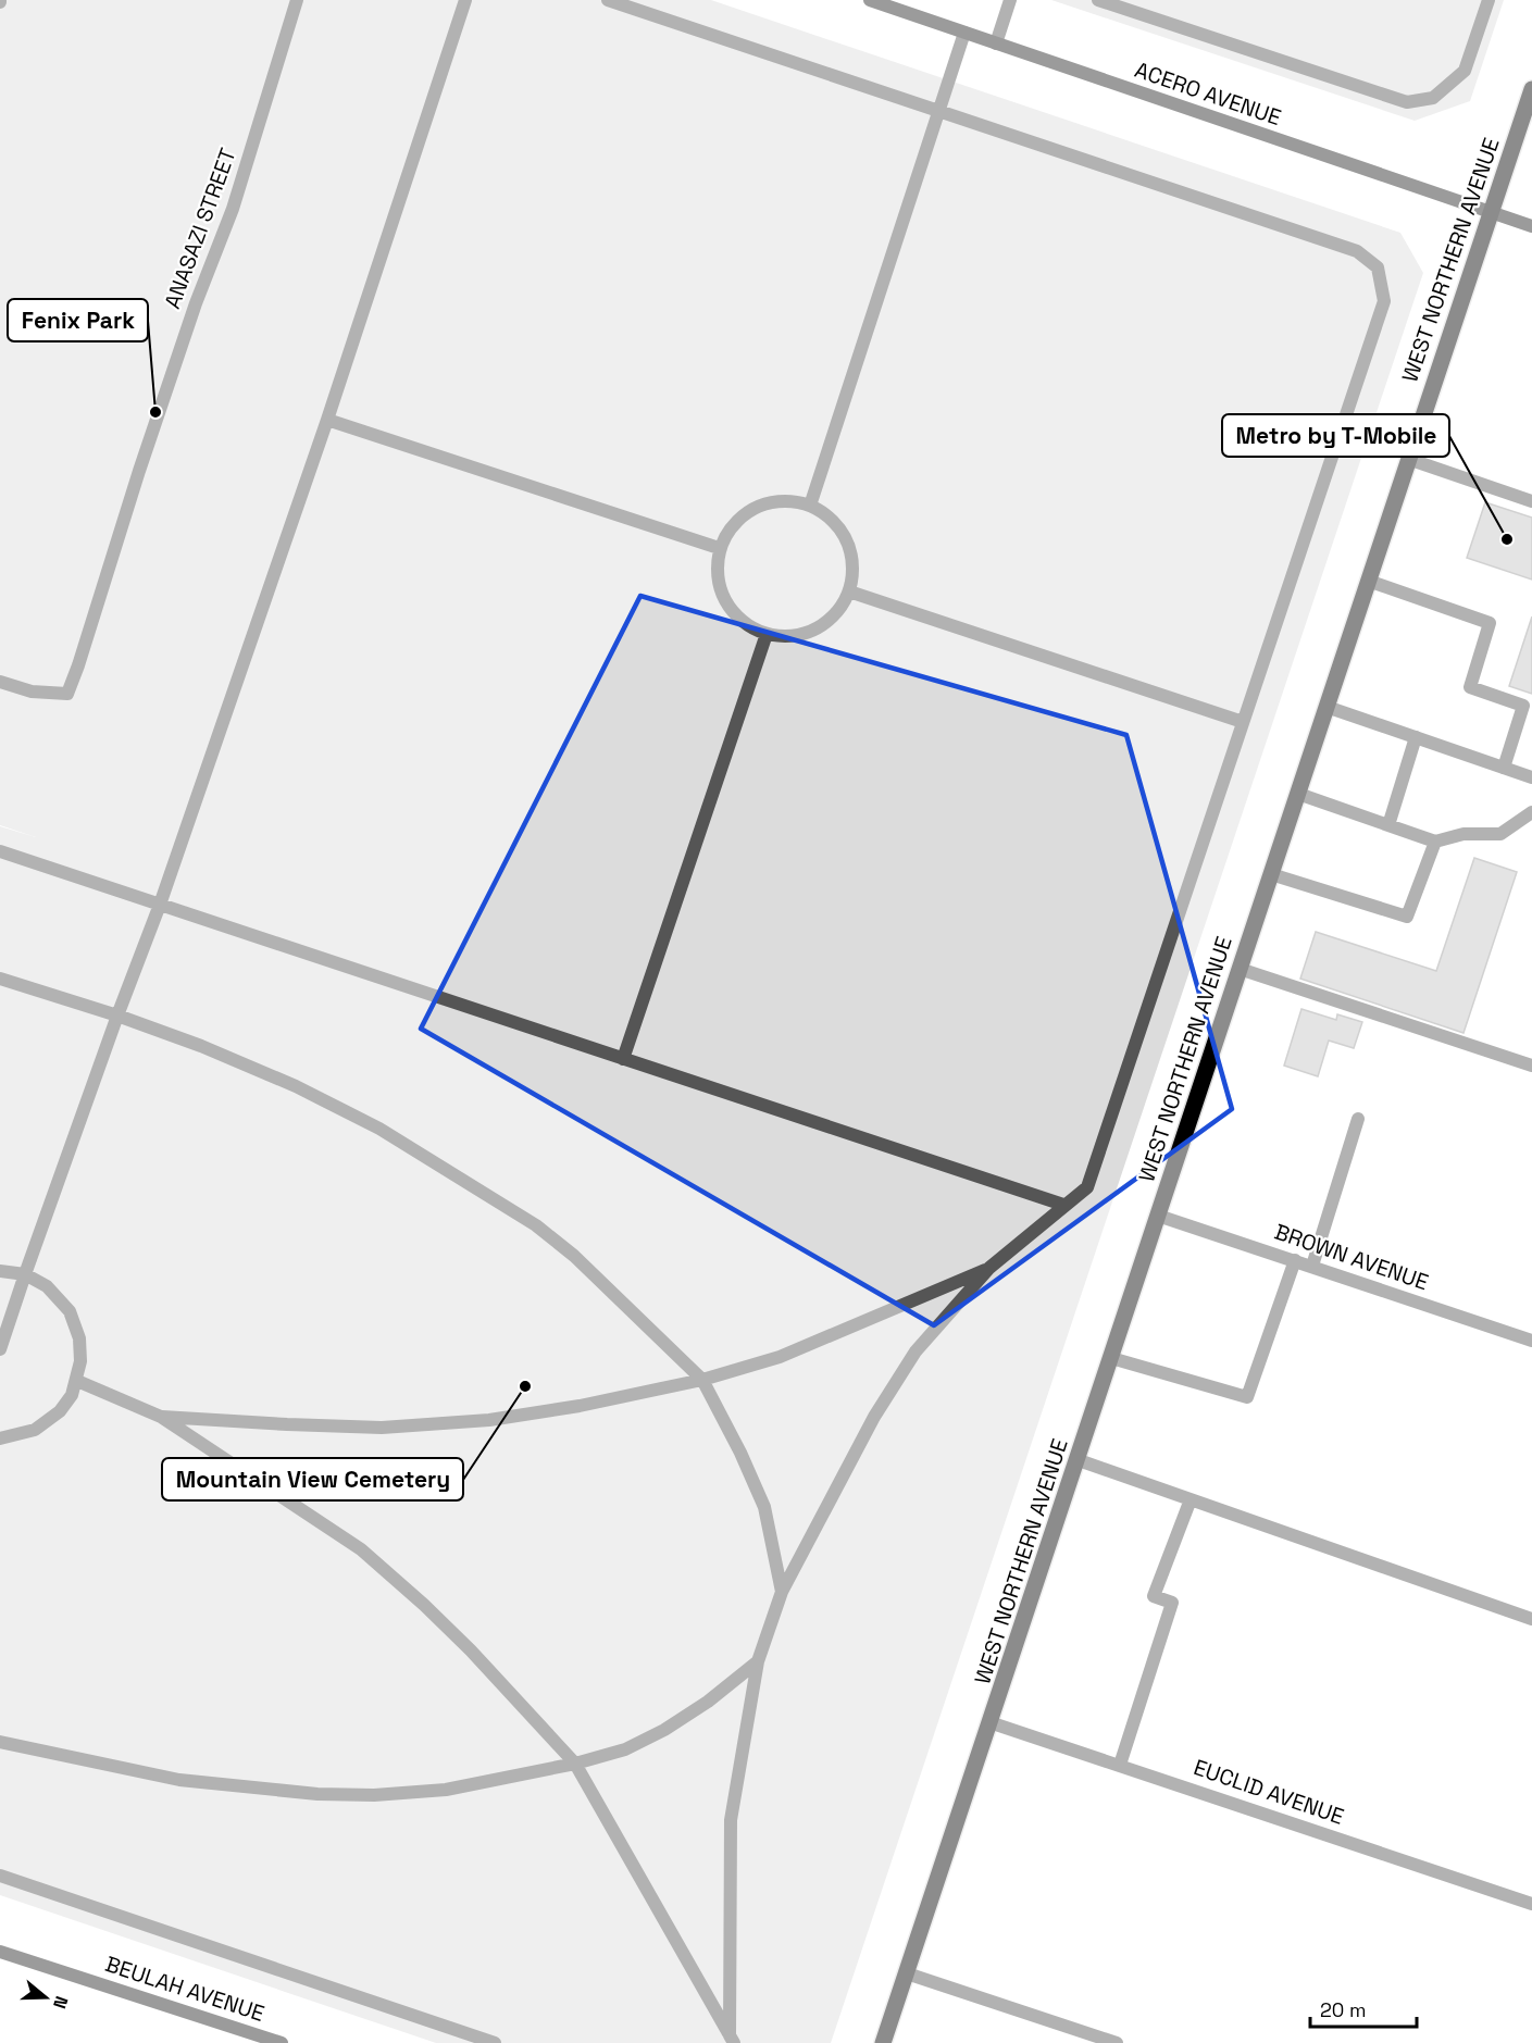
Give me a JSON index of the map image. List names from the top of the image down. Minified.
{"streets":{"main road":["WEST NORTHERN AVENUE"],"street":["ACERO AVENUE","ANASAZI STREET","BROWN AVENUE","EUCLID AVENUE","BEULAH AVENUE"]},"crossings":[["ACERO AVENUE","WEST NORTHERN AVENUE"],["WEST NORTHERN AVENUE","BROWN AVENUE"],["WEST NORTHERN AVENUE","EUCLID AVENUE"]],"places":["Fenix Park","Metro by T-Mobile","Mountain View Cemetery"],"scale_bar":"20 m","north":"right"}
